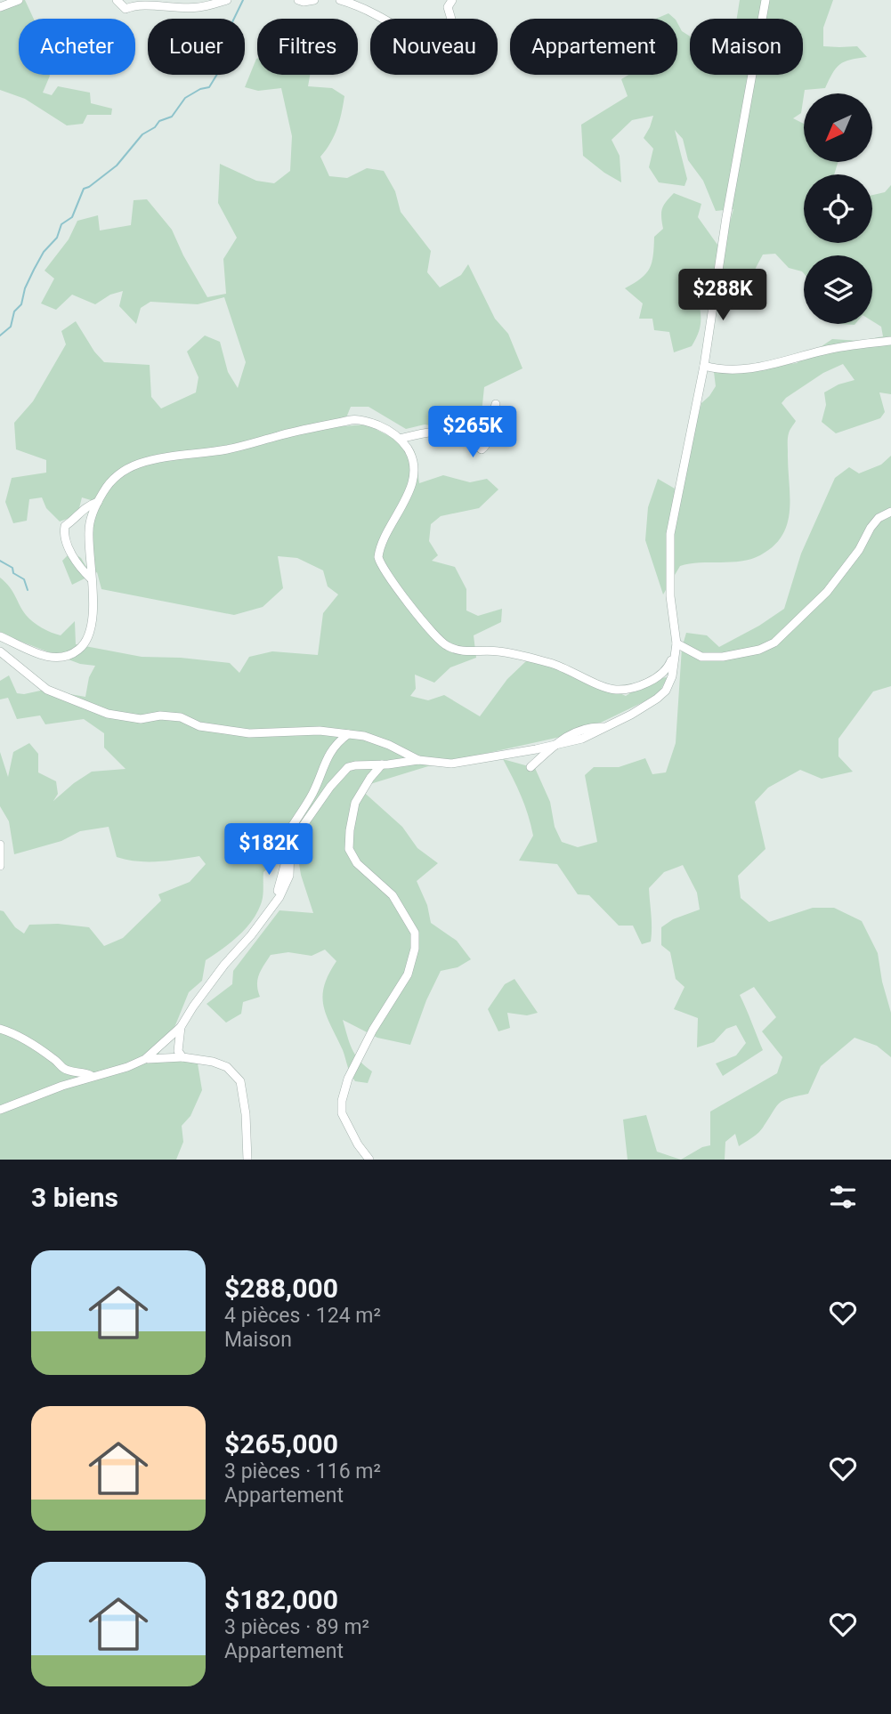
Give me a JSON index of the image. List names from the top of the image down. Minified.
{"north":"bottom left","page":{"chip":["Acheter","Louer","Filtres","Nouveau","Appartement","Maison"],"price":["$288K","$265K","$182K"],"heading":"3 biens","list":[{"name":"$288,000","note":"4 pièces · 124 m² · Maison"},{"name":"$265,000","note":"3 pièces · 116 m² · Appartement"},{"name":"$182,000","note":"3 pièces · 89 m² · Appartement"}]}}
